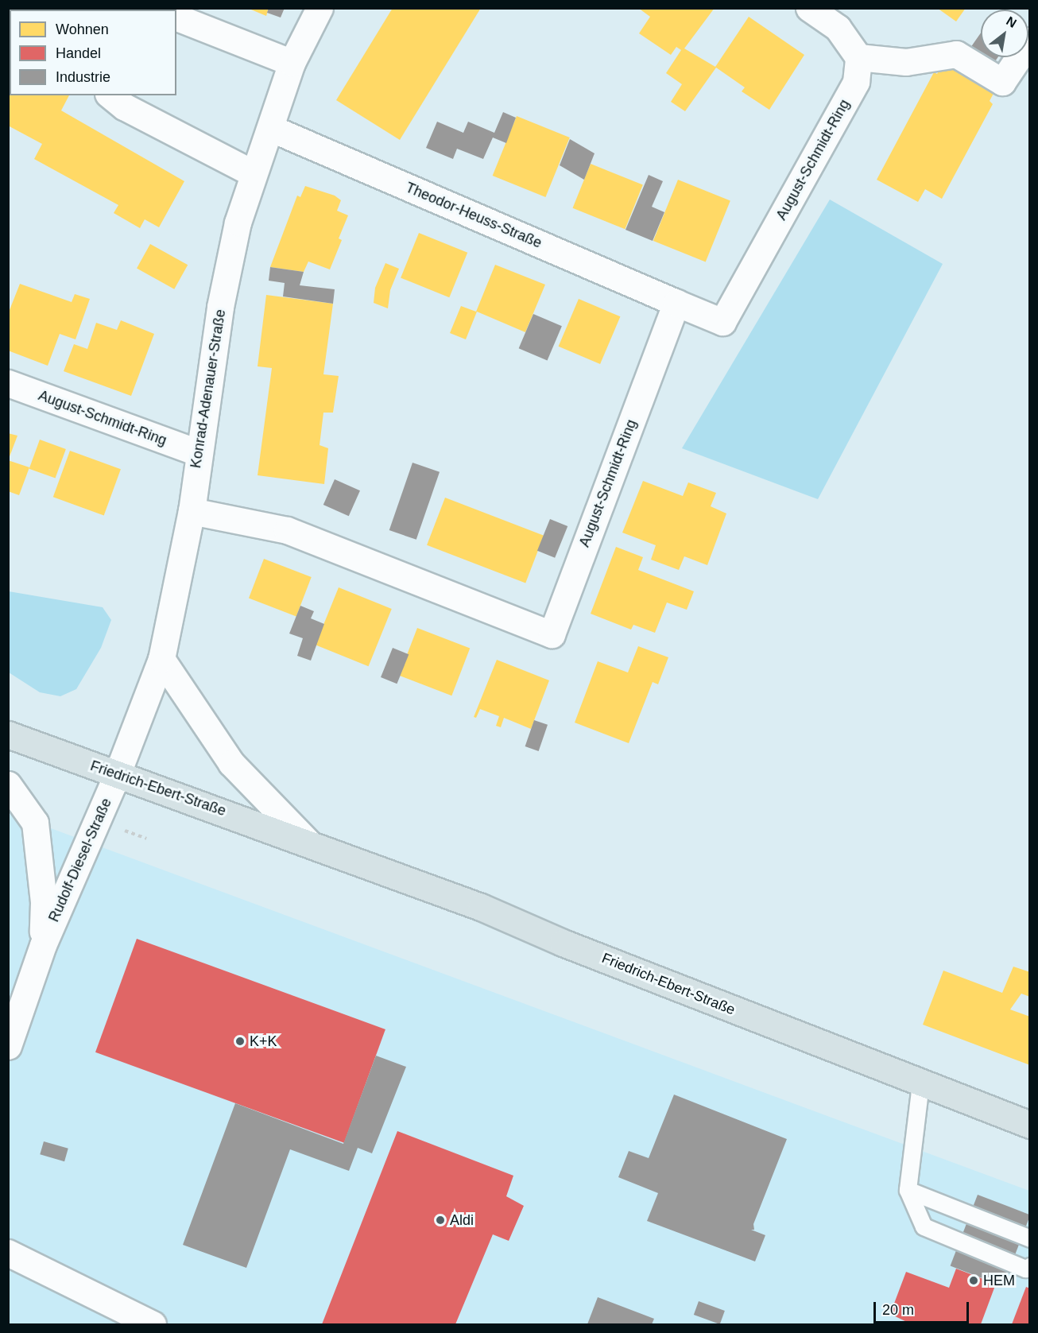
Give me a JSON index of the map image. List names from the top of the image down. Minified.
{"streets":{"main road":["Friedrich-Ebert-Straße"],"street":["August-Schmidt-Ring","Theodor-Heuss-Straße","Konrad-Adenauer-Straße","Rudolf-Diesel-Straße"]},"crossings":[["August-Schmidt-Ring","Theodor-Heuss-Straße"],["August-Schmidt-Ring","Konrad-Adenauer-Straße"],["Theodor-Heuss-Straße","Konrad-Adenauer-Straße"],["Konrad-Adenauer-Straße","Friedrich-Ebert-Straße"],["Konrad-Adenauer-Straße","Rudolf-Diesel-Straße"],["Friedrich-Ebert-Straße","Rudolf-Diesel-Straße"]],"places":["K+K","Aldi","HEM"],"legend":["Wohnen","Handel","Industrie"],"scale_bar":"20 m","north":"top right"}
